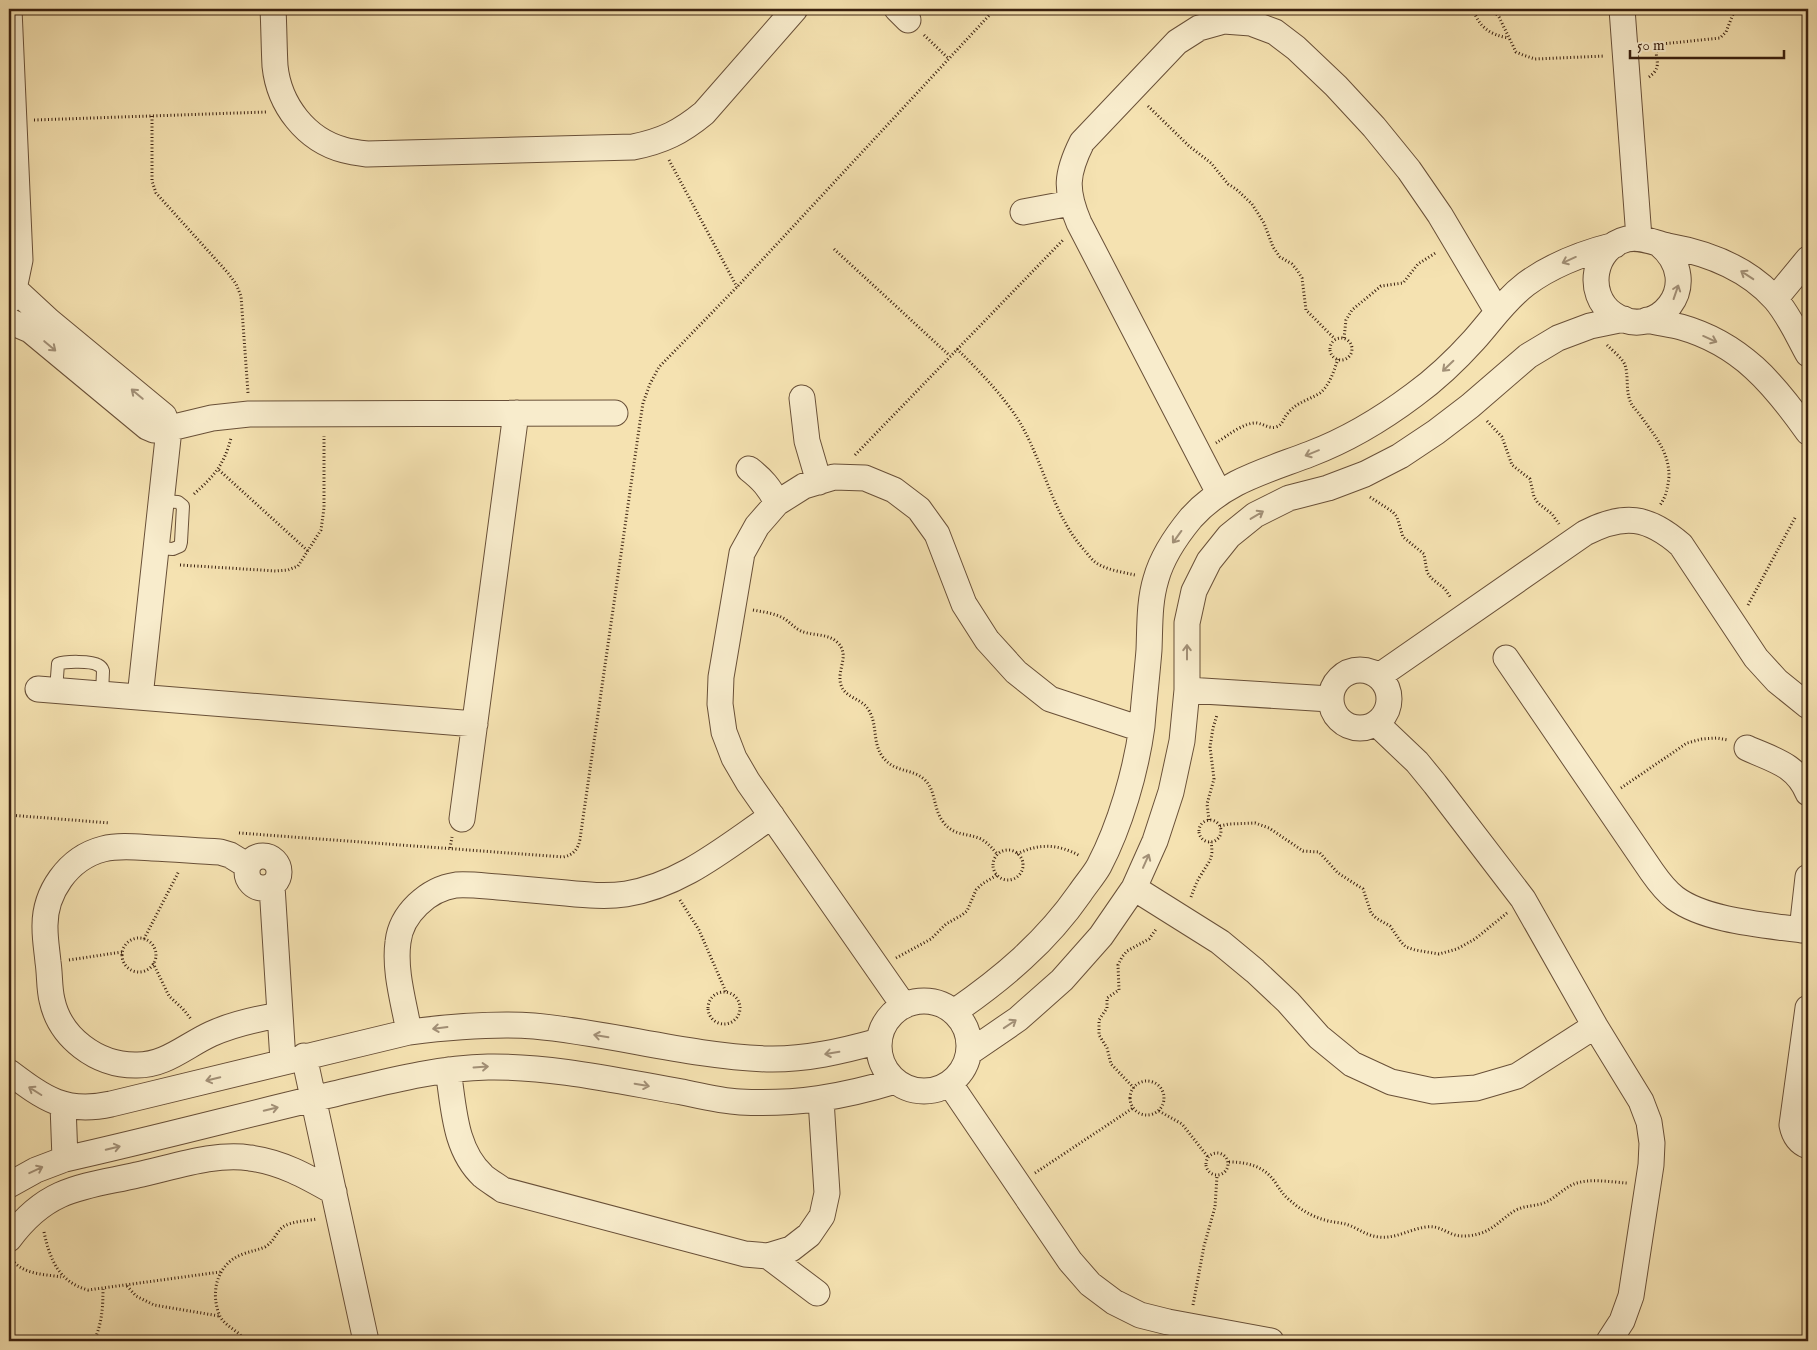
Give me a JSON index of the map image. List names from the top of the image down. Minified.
{"scale_bar":"50 m"}
